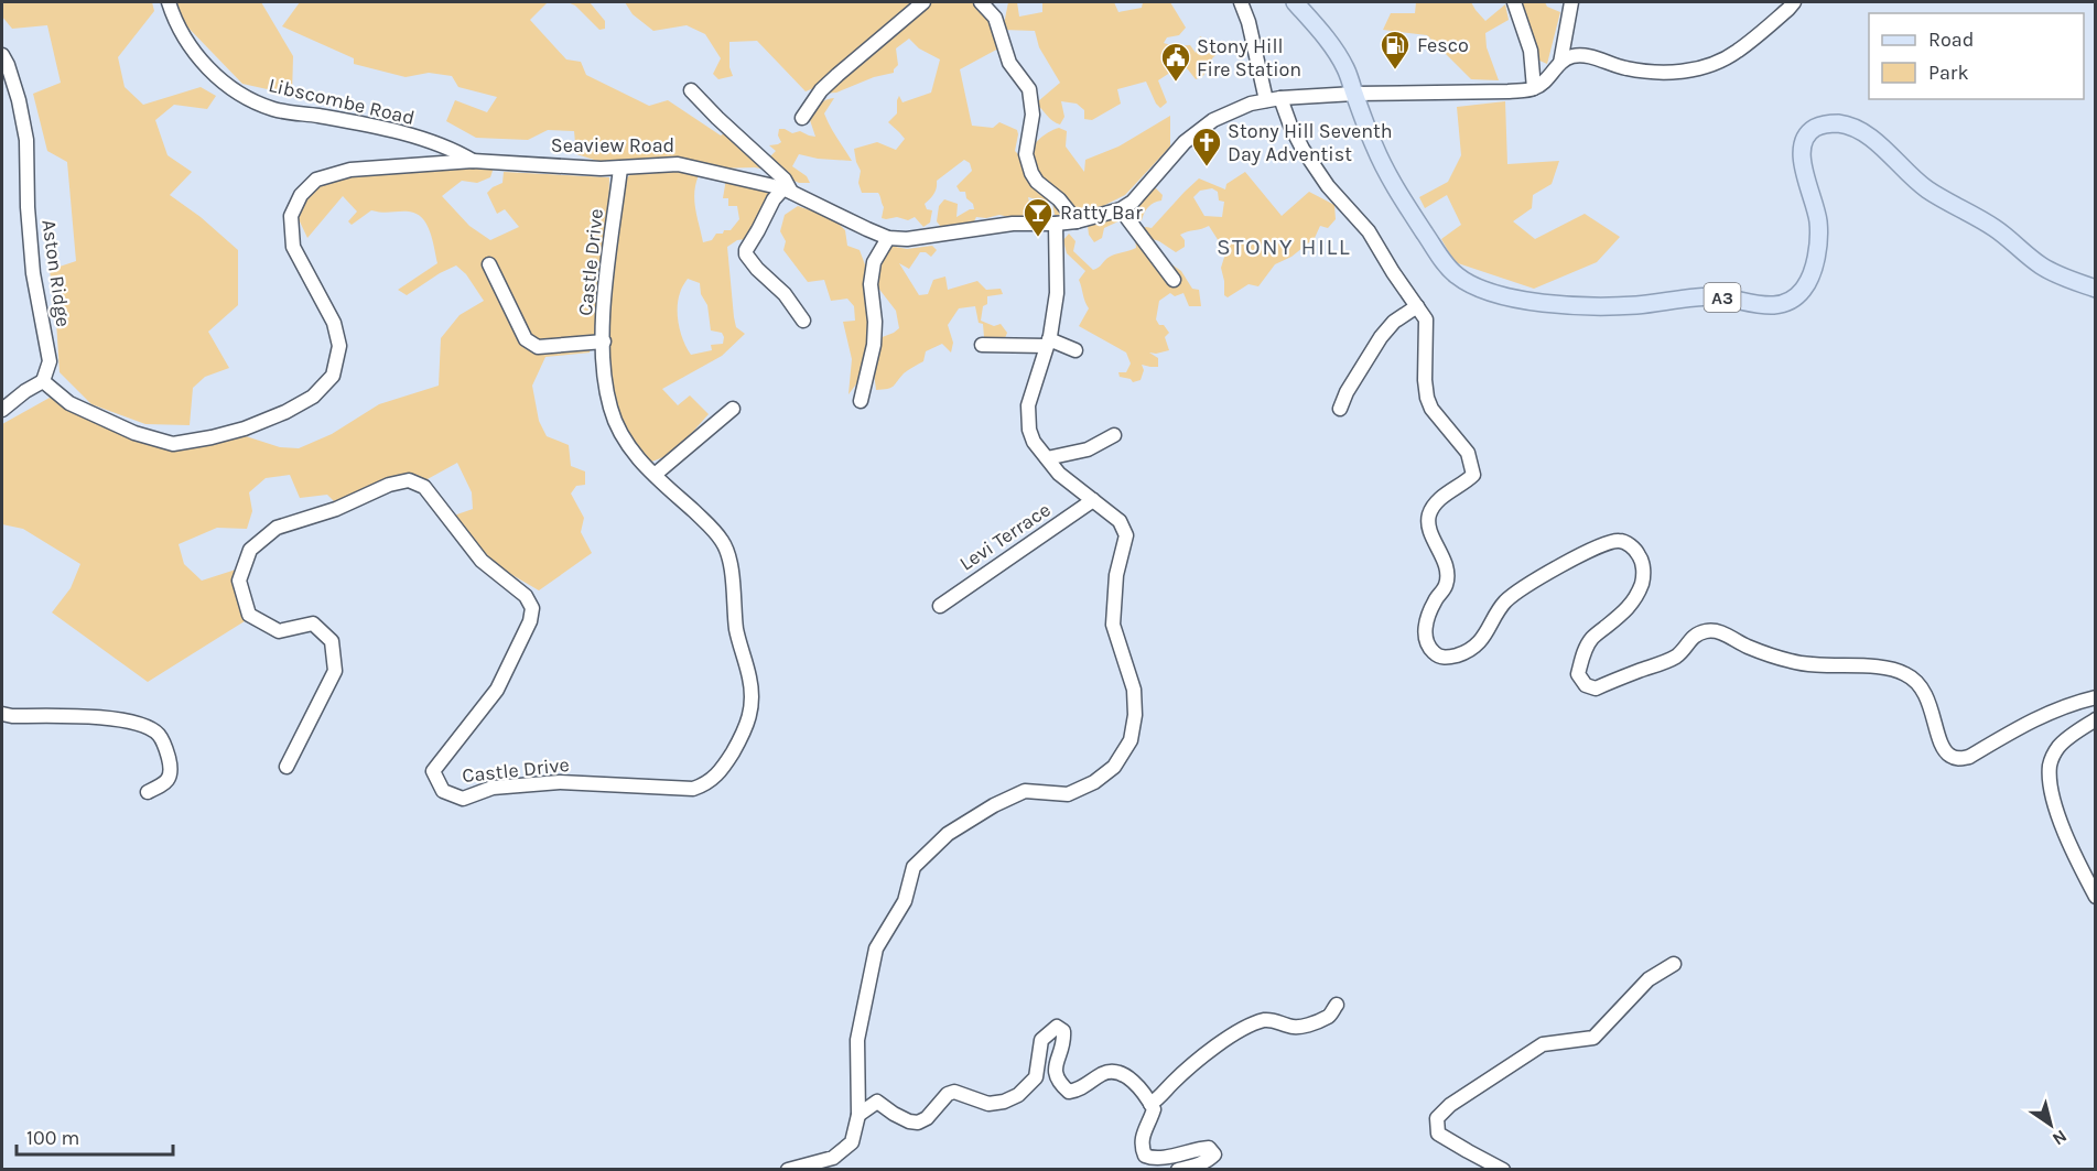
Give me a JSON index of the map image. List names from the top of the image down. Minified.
{"streets":{"main road":["A3"],"street":["Libscombe Road","Seaview Road","Castle Drive","Aston Ridge","Levi Terrace"]},"crossings":[["Libscombe Road","Seaview Road"],["Seaview Road","Castle Drive"],["Seaview Road","Aston Ridge"],["Seaview Road","A3"]],"districts":["STONY HILL"],"places":{"fuel station":["Fesco"],"public building":["Stony Hill Fire Station"],"church":["Stony Hill Seventh Day Adventist"],"bar":["Ratty Bar"]},"legend":["Road","Park"],"scale_bar":"100 m","north":"bottom right"}
